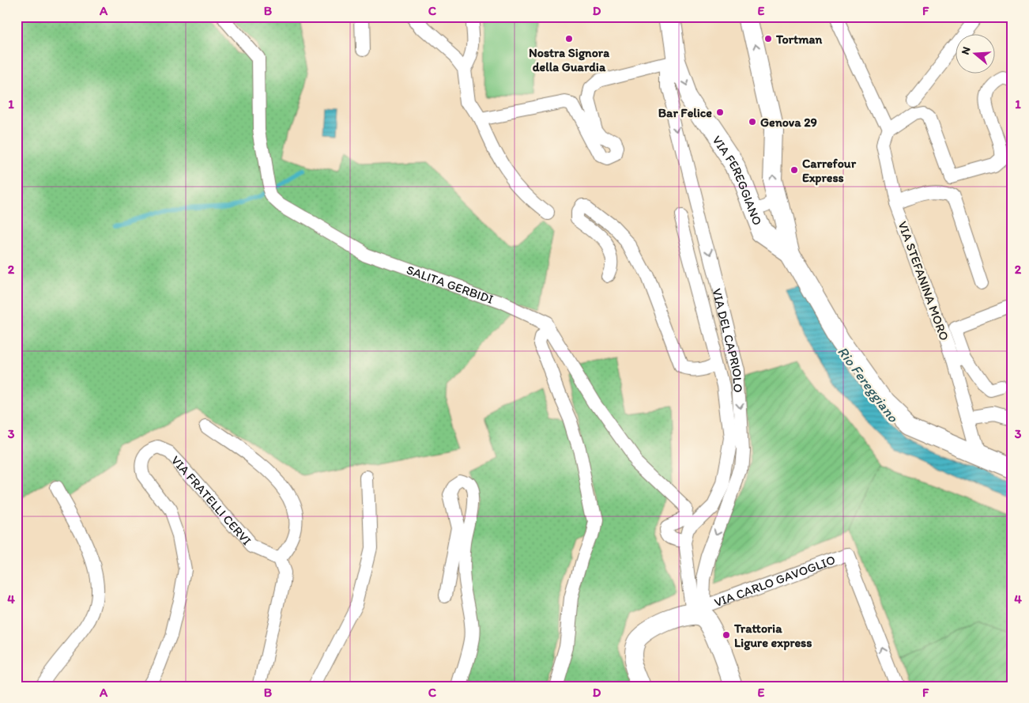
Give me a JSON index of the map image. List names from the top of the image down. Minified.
{"streets":{"street":["VIA FEREGGIANO","VIA STEFANINA MORO","SALITA GERBIDI","VIA DEL CAPRIOLO","VIA FRATELLI CERVI","VIA CARLO GAVOGLIO"]},"crossings":[["VIA FEREGGIANO","VIA STEFANINA MORO"],["VIA FEREGGIANO","VIA DEL CAPRIOLO"],["SALITA GERBIDI","VIA DEL CAPRIOLO"],["VIA DEL CAPRIOLO","VIA CARLO GAVOGLIO"]],"water":["Rio Fereggiano"],"places":["Nostra Signora della Guardia","Tortman","Bar Felice","Genova 29","Carrefour Express","Trattoria Ligure express"],"north":"left","grid":{"columns":["A","B","C","D","E","F"],"rows":["1","2","3","4"]}}
